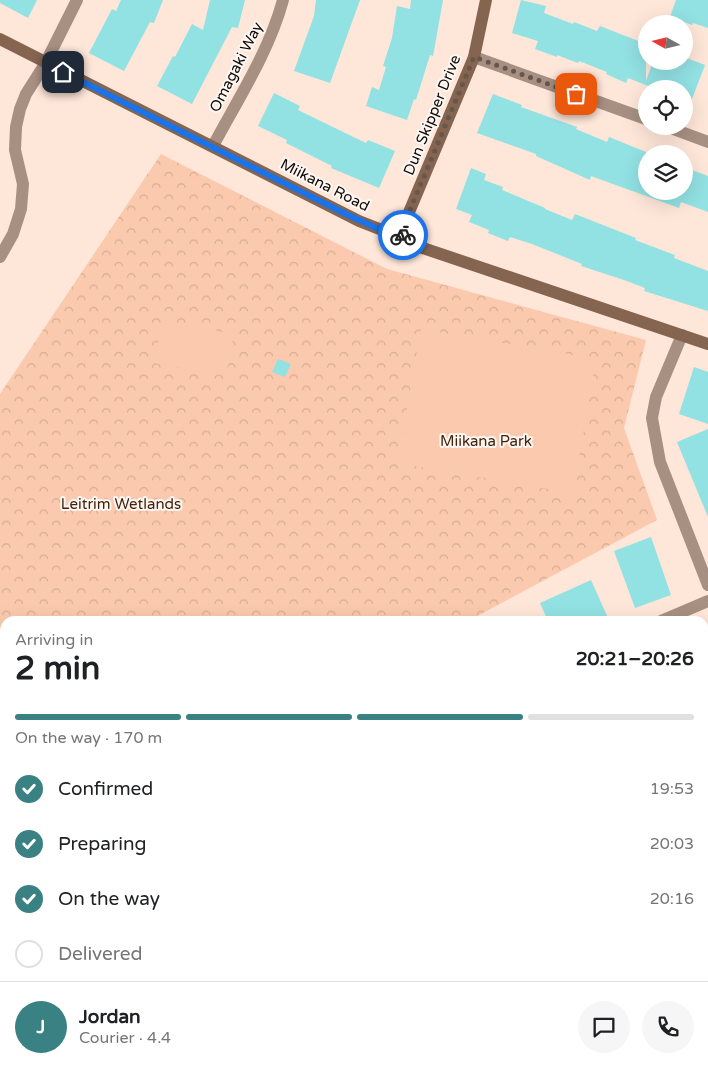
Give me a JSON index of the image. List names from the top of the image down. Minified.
{"streets":{"street":["Omagaki Way","Dun Skipper Drive","Miikana Road"]},"crossings":[["Omagaki Way","Miikana Road"],["Dun Skipper Drive","Miikana Road"]],"parks":["Miikana Park","Leitrim Wetlands"],"north":"left","page":{"heading":["2 min","Arriving in","20:21–20:26"],"panel":["Jordan","Courier · 4.4"],"bar":"On the way · 170 m","list":[["Confirmed","19:53"],["Preparing","20:03"],["On the way","20:16"],"Delivered"],"round":"J"}}
